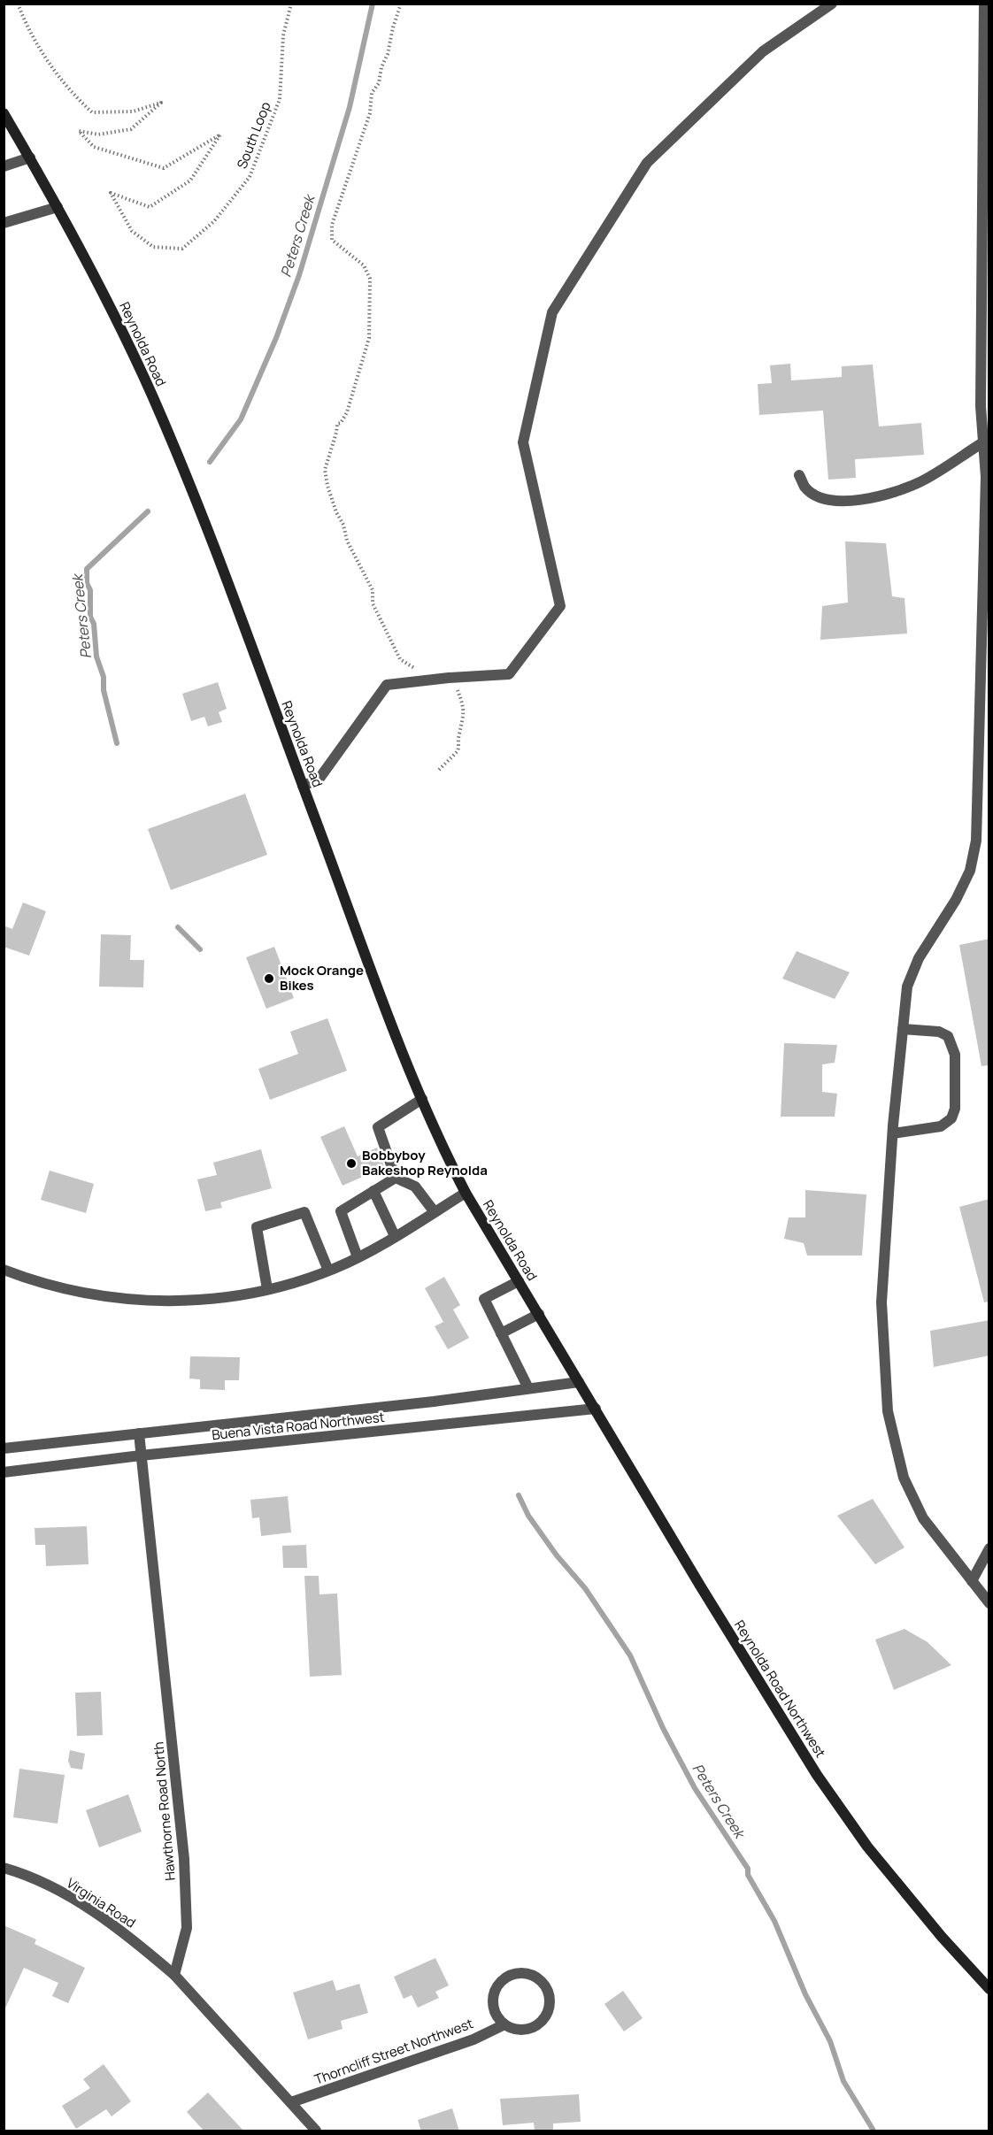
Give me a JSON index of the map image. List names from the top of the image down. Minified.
{"streets":{"main road":["Reynolda Road","Reynolda Road Northwest"],"street":["Buena Vista Road Northwest","Hawthorne Road North","Virginia Road","Thorncliff Street Northwest"],"path":["South Loop"]},"crossings":[["Reynolda Road","Buena Vista Road Northwest"],["Reynolda Road","Reynolda Road Northwest"],["Buena Vista Road Northwest","Reynolda Road Northwest"],["Buena Vista Road Northwest","Hawthorne Road North"],["Hawthorne Road North","Virginia Road"]],"water":["Peters Creek"],"places":["Mock Orange Bikes","Bobbyboy Bakeshop Reynolda"]}
